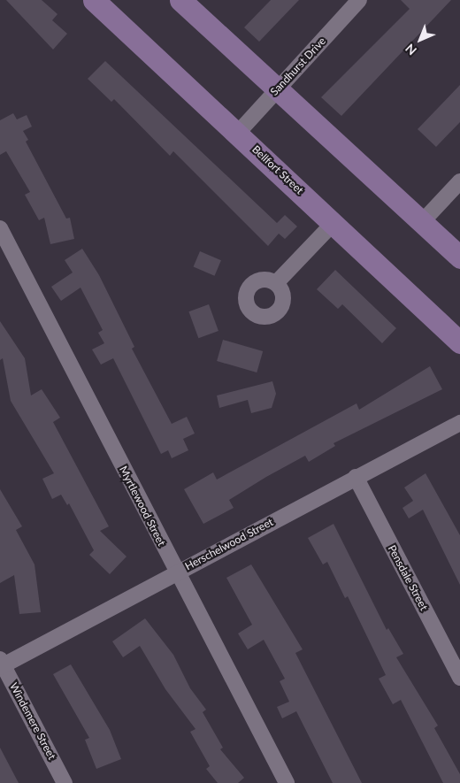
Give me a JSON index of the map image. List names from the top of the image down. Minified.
{"streets":{"main road":["Bellfort Street"],"street":["Sandhurst Drive","Myrtlewood Street","Herschelwood Street","Pensdale Street","Windemere Street"]},"crossings":[["Sandhurst Drive","Bellfort Street"],["Myrtlewood Street","Herschelwood Street"],["Herschelwood Street","Pensdale Street"],["Herschelwood Street","Windemere Street"]],"north":"bottom left"}
